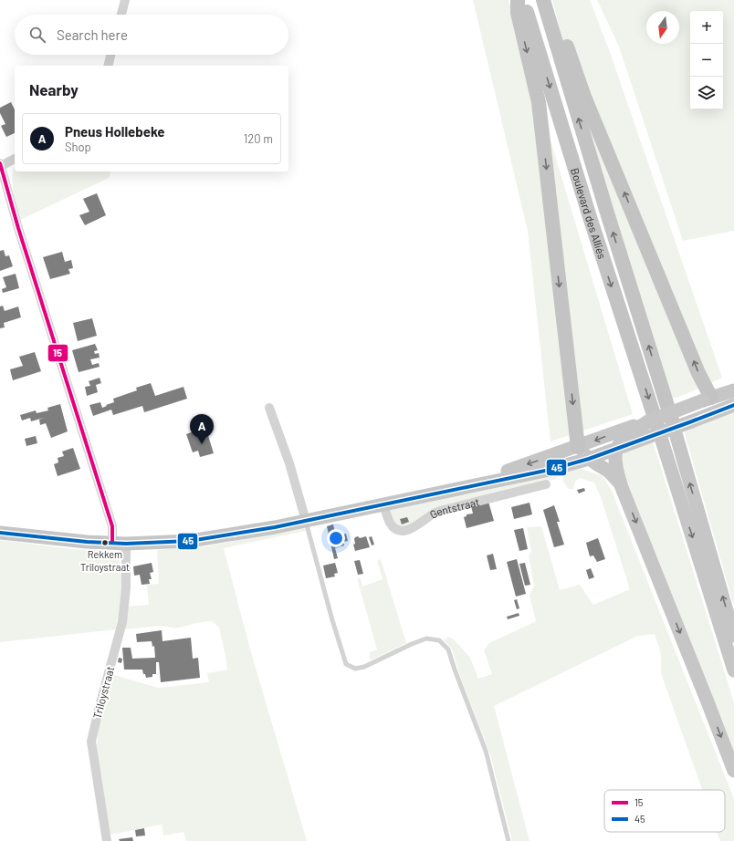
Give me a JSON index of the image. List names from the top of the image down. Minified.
{"streets":{"highway":["Boulevard des Alliés"],"main road":["Gentstraat"],"street":["Triloystraat"]},"places":["Rekkem Triloystraat"],"lines":["transit line 15","transit line 45"],"legend":["15","45"],"north":"bottom","page":{"map_buttons":["+","−"],"search":"Search here","heading":"Nearby","list":[{"mark":"A","name":"Pneus Hollebeke","note":"Shop","value":"120 m"}],"pins":"A"}}
